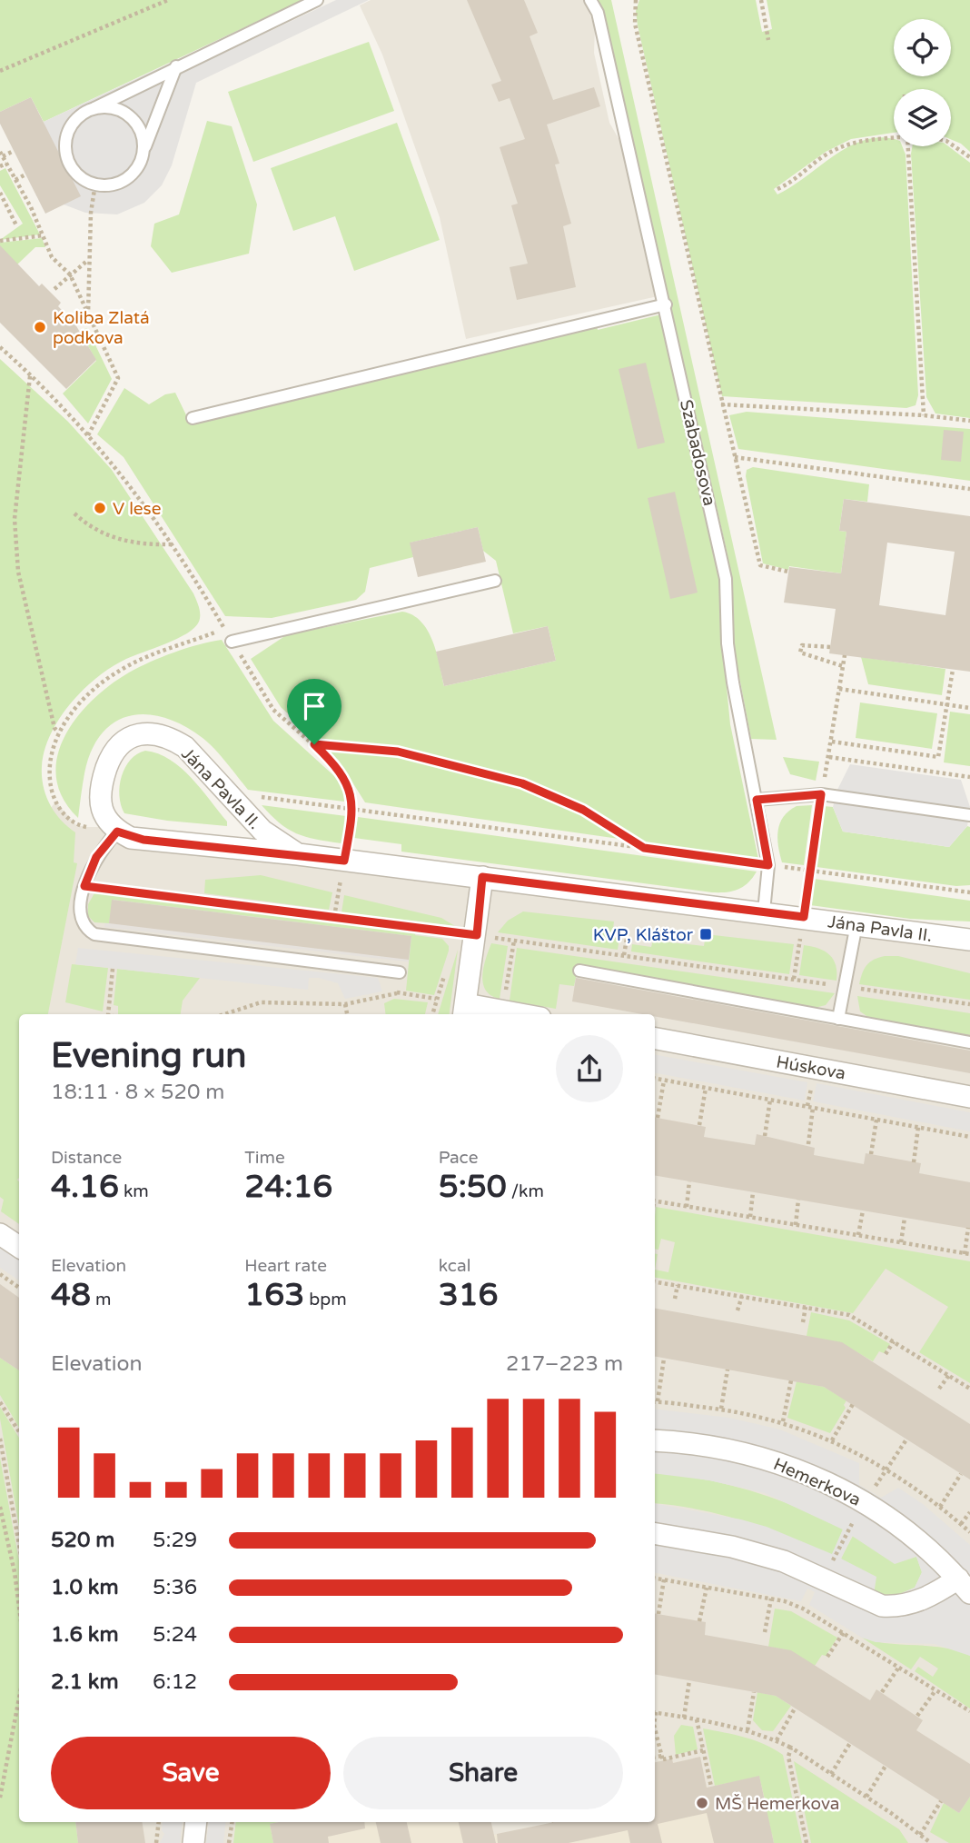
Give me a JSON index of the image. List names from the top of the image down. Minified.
{"streets":{"street":["Jána Pavla II.","Húskova","Hemerkova"],"lane":["Szabadosova"]},"crossings":[["Szabadosova","Jána Pavla II."]],"places":{"other":["Koliba Zlatá podkova","V lese","MŠ Hemerkova"],"transit":["KVP, Kláštor"]},"page":{"heading":["Evening run","18:11 · 8 × 520 m"],"stats":[["Distance","4.16 km"],["Time","24:16"],["Pace","5:50 /km"],["Elevation","48 m"],["Heart rate","163 bpm"],["kcal","316"]],"chart":["Elevation","217–223 m"],"list":[{"name":"520 m","note":"5:29"},{"name":"1.0 km","note":"5:36"},{"name":"1.6 km","note":"5:24"},{"name":"2.1 km","note":"6:12"}],"buttons":["Save","Share"]}}
